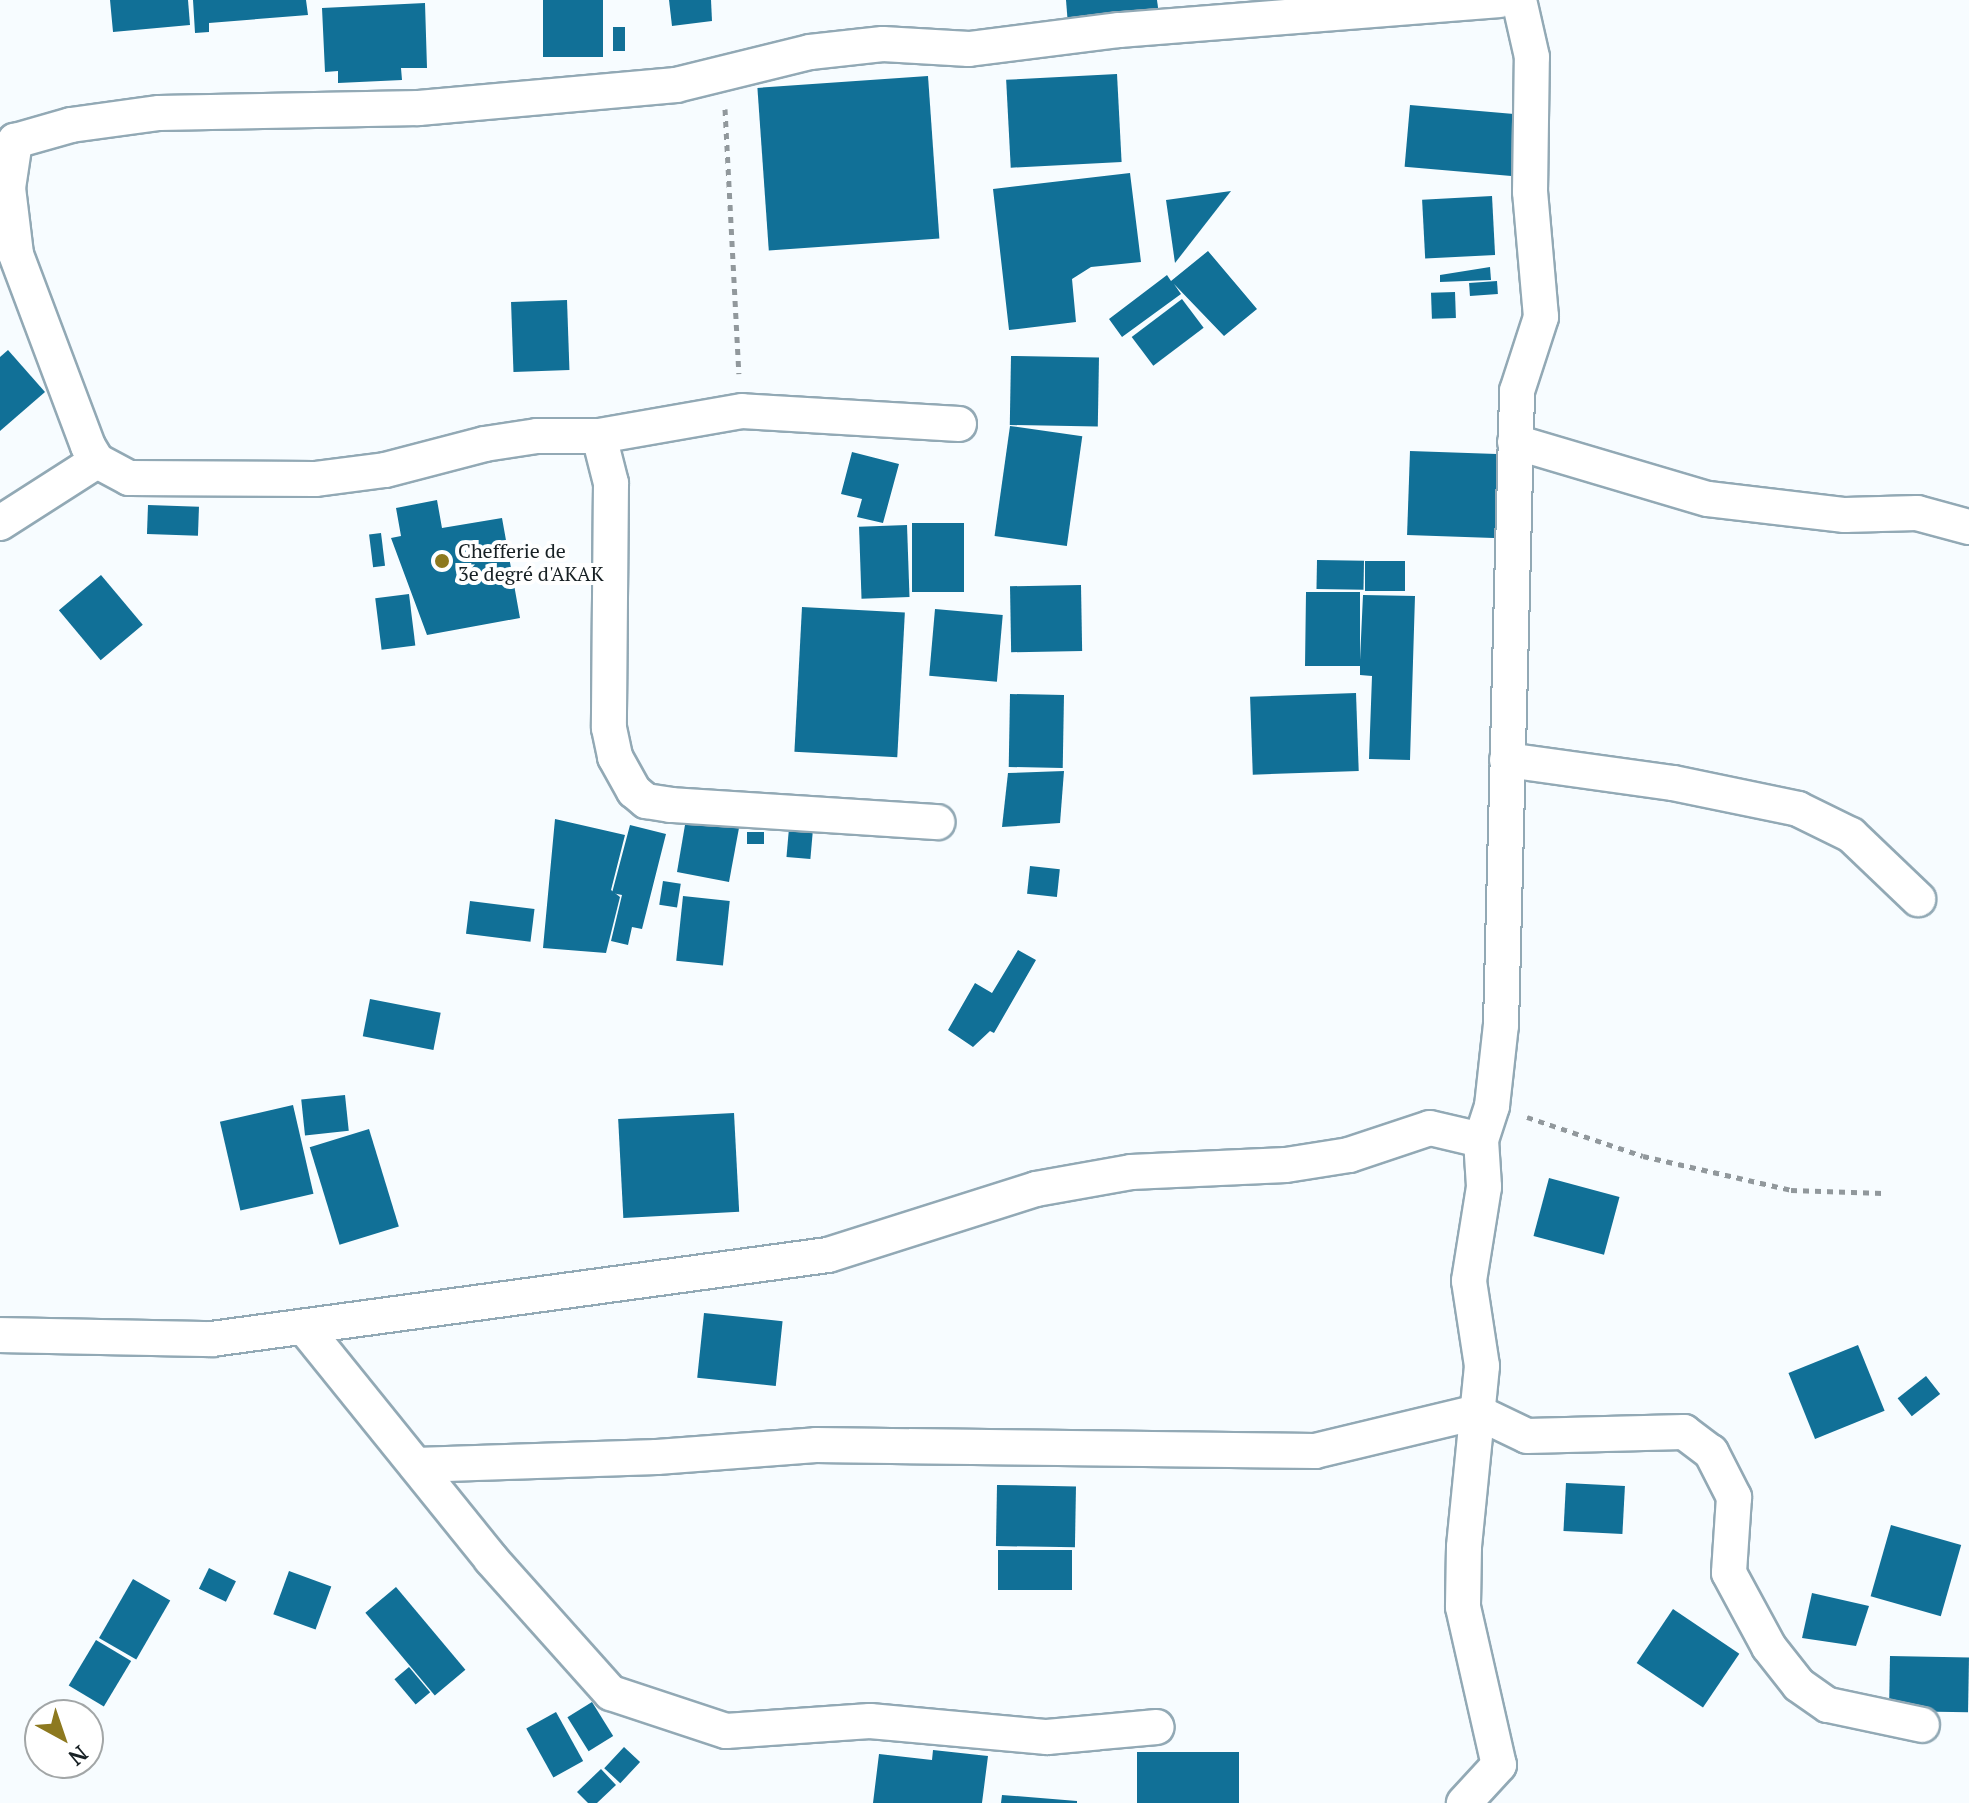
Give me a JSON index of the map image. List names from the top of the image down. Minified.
{"places":["Chefferie de 3e degré d'AKAK"],"north":"bottom right"}
